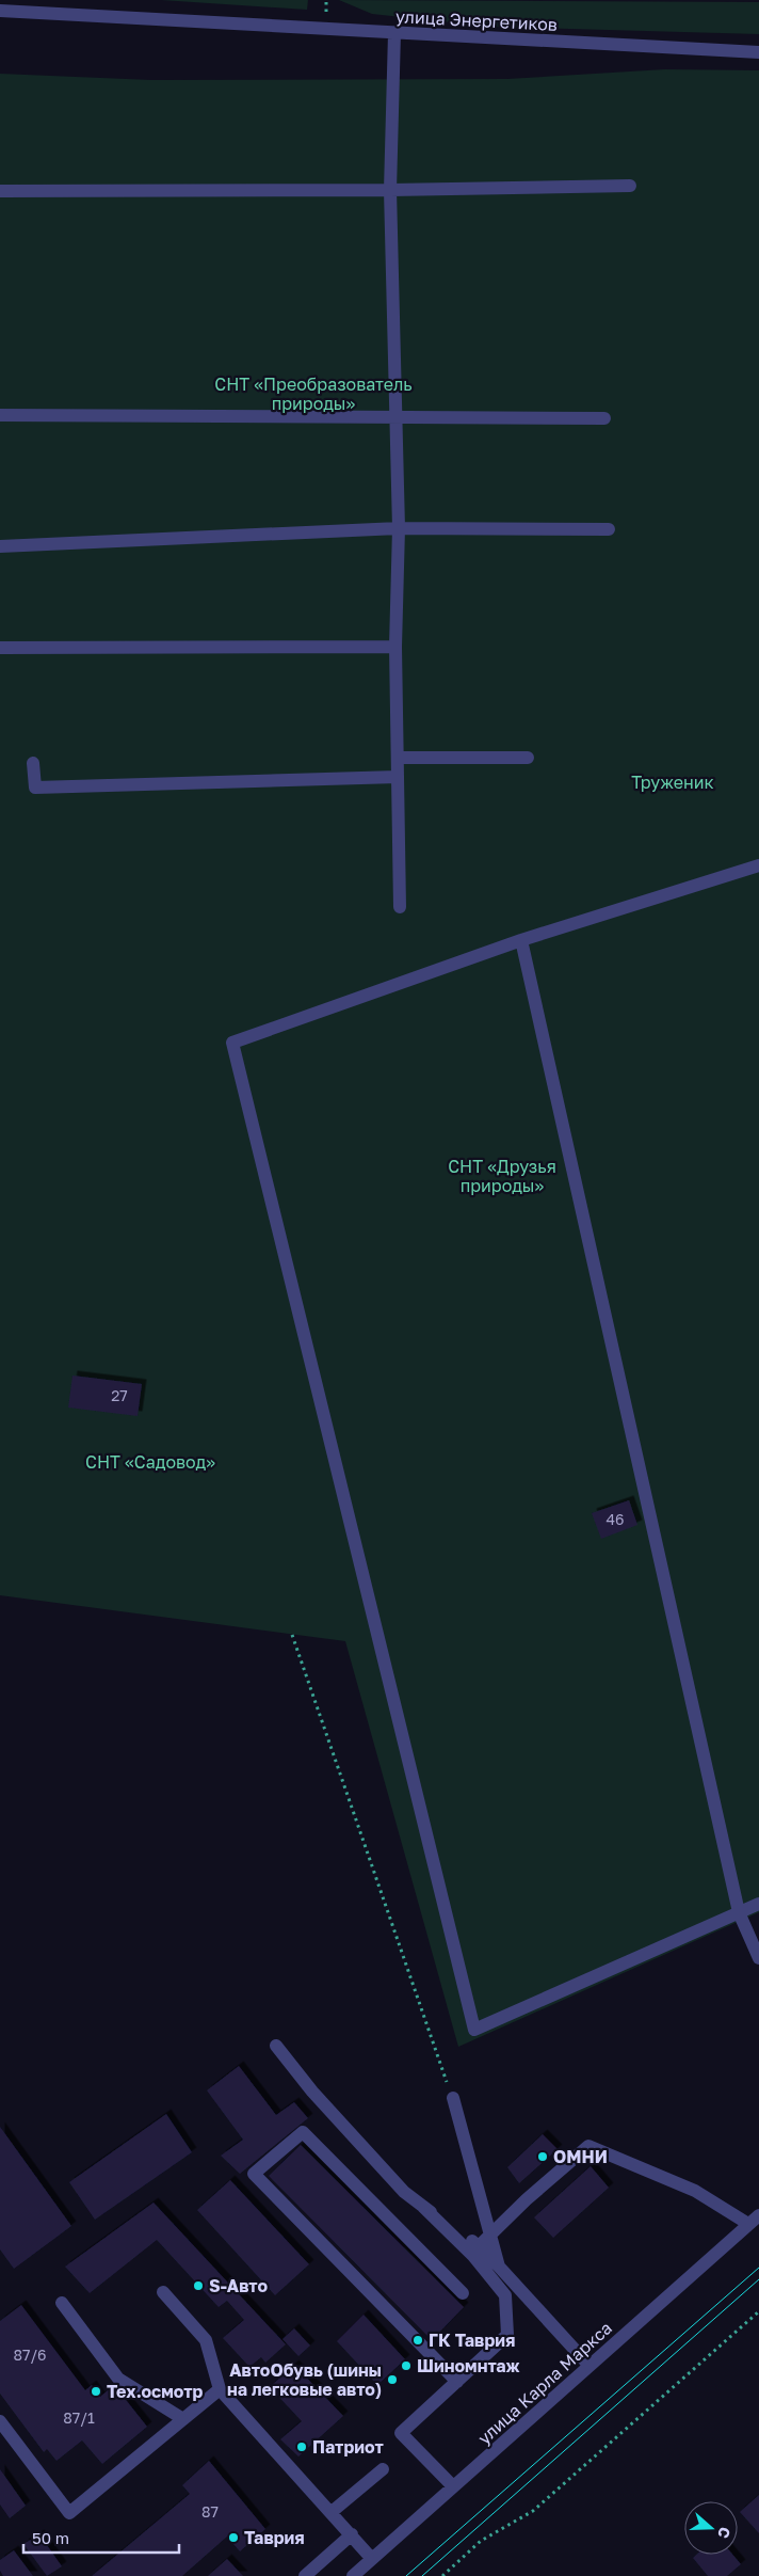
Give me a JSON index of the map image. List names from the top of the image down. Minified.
{"streets":{"street":["улица Энергетиков","улица Карла Маркса"]},"parks":["СНТ «Преобразователь природы»","Труженик","СНТ «Друзья природы»","СНТ «Садовод»"],"places":["ОМНИ","S-Авто","ГК Таврия","Шиномнтаж","АвтоОбувь (шины на легковые авто)","Тех.осмотр","Патриот","Таврия"],"house_numbers":["27","46","87/6","87/1","87"],"scale_bar":"50 m","north":"right"}
